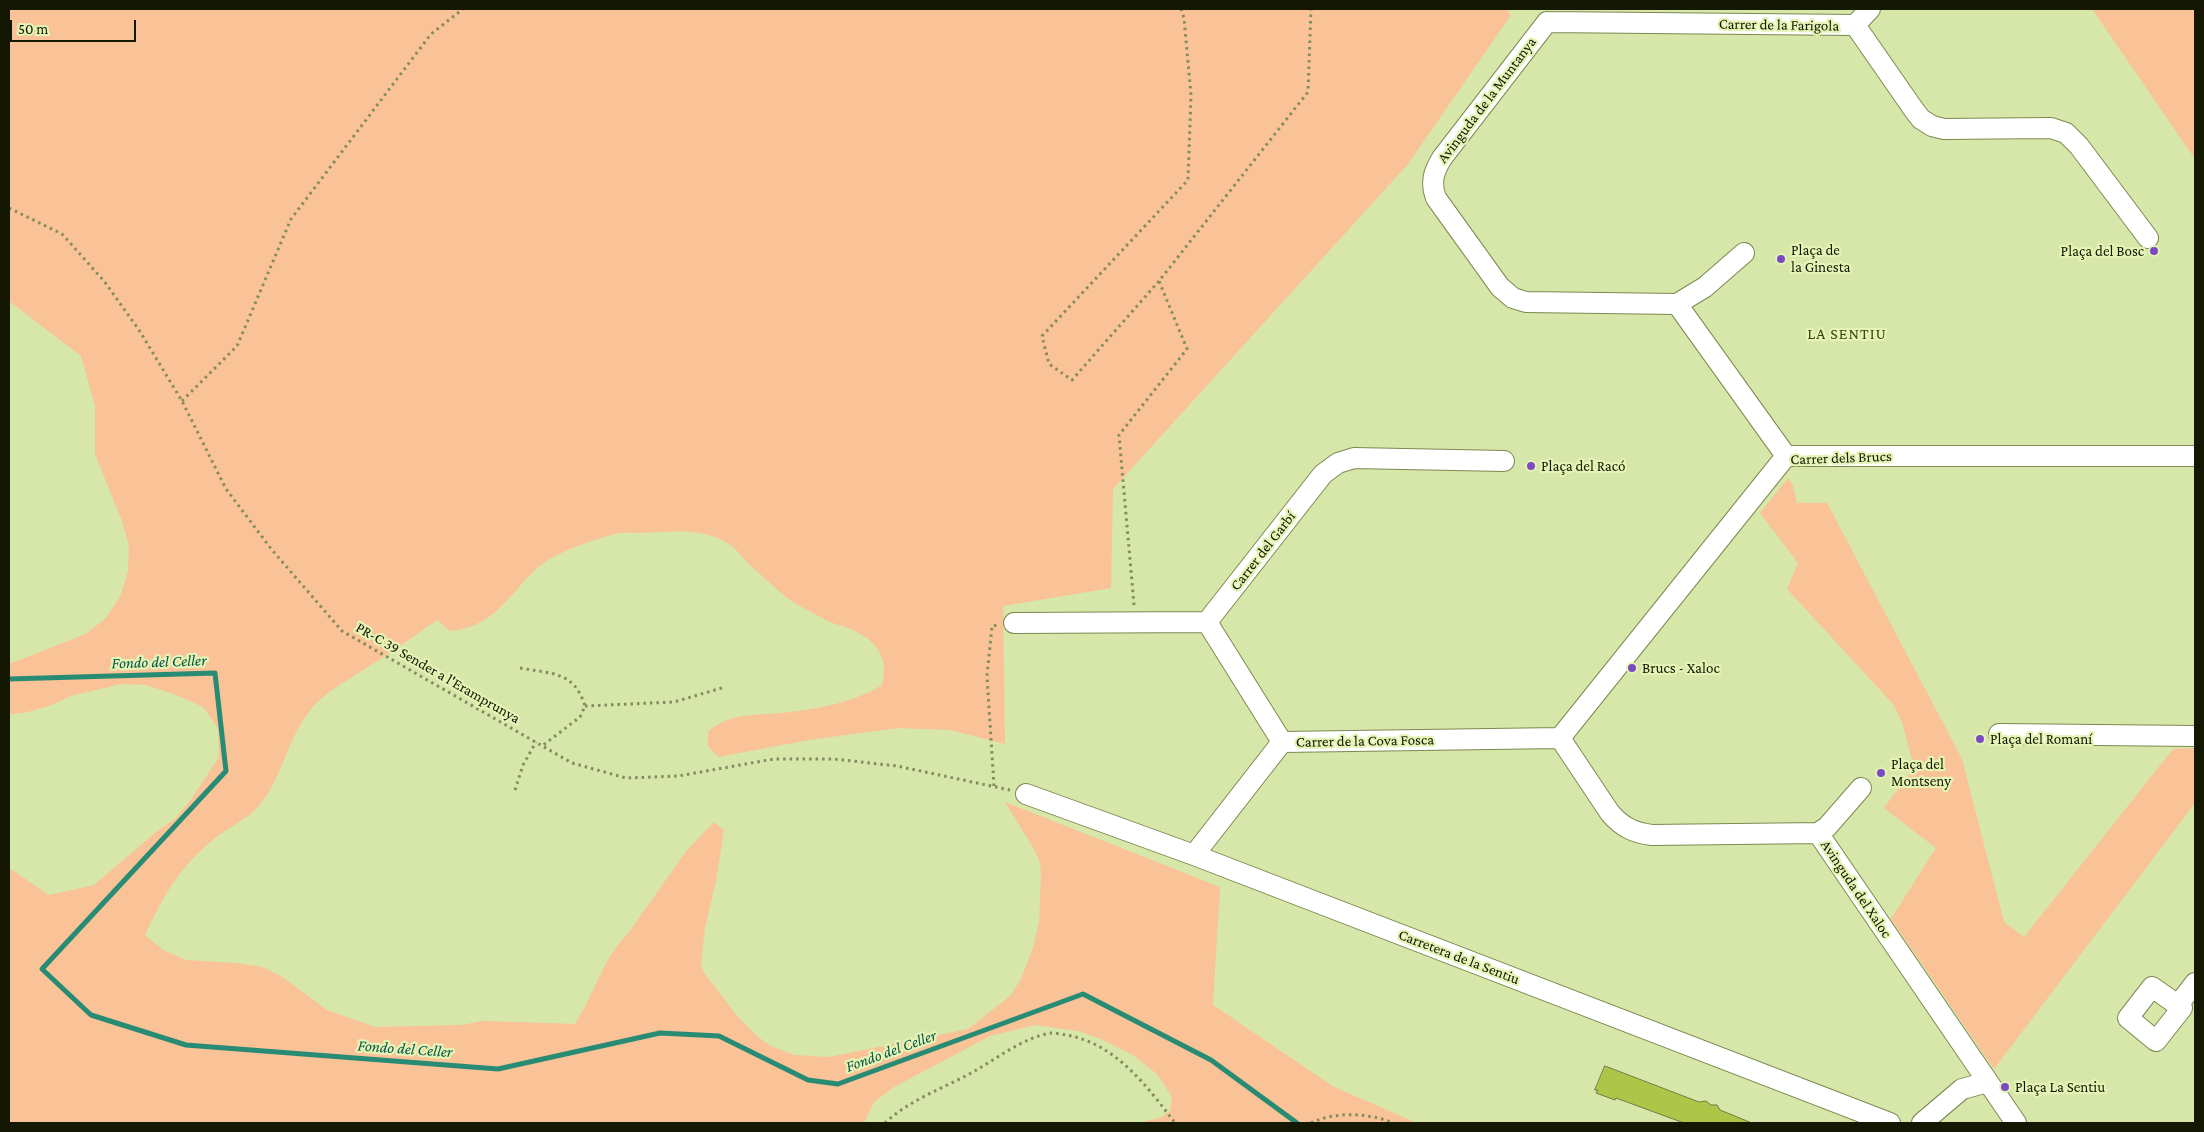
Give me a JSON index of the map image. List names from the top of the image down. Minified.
{"streets":{"street":["Carrer de la Farigola","Avinguda de la Muntanya","Carrer dels Brucs","Carrer del Garbí","Carrer de la Cova Fosca","Avinguda del Xaloc","Carretera de la Sentiu"],"path":["PR-C 39 Sender a l'Eramprunya"]},"crossings":[["Carrer de la Farigola","Avinguda de la Muntanya"],["Carrer dels Brucs","Carrer de la Cova Fosca"],["Carrer dels Brucs","Avinguda del Xaloc"],["PR-C 39 Sender a l'Eramprunya","Carretera de la Sentiu"],["Carrer de la Cova Fosca","Avinguda del Xaloc"],["Carrer de la Cova Fosca","Carretera de la Sentiu"]],"districts":["LA SENTIU"],"water":["Fondo del Celler"],"places":["Plaça del Bosc","Plaça de la Ginesta","Plaça del Racó","Brucs - Xaloc","Plaça del Romaní","Plaça del Montseny","Plaça La Sentiu"],"scale_bar":"50 m"}
